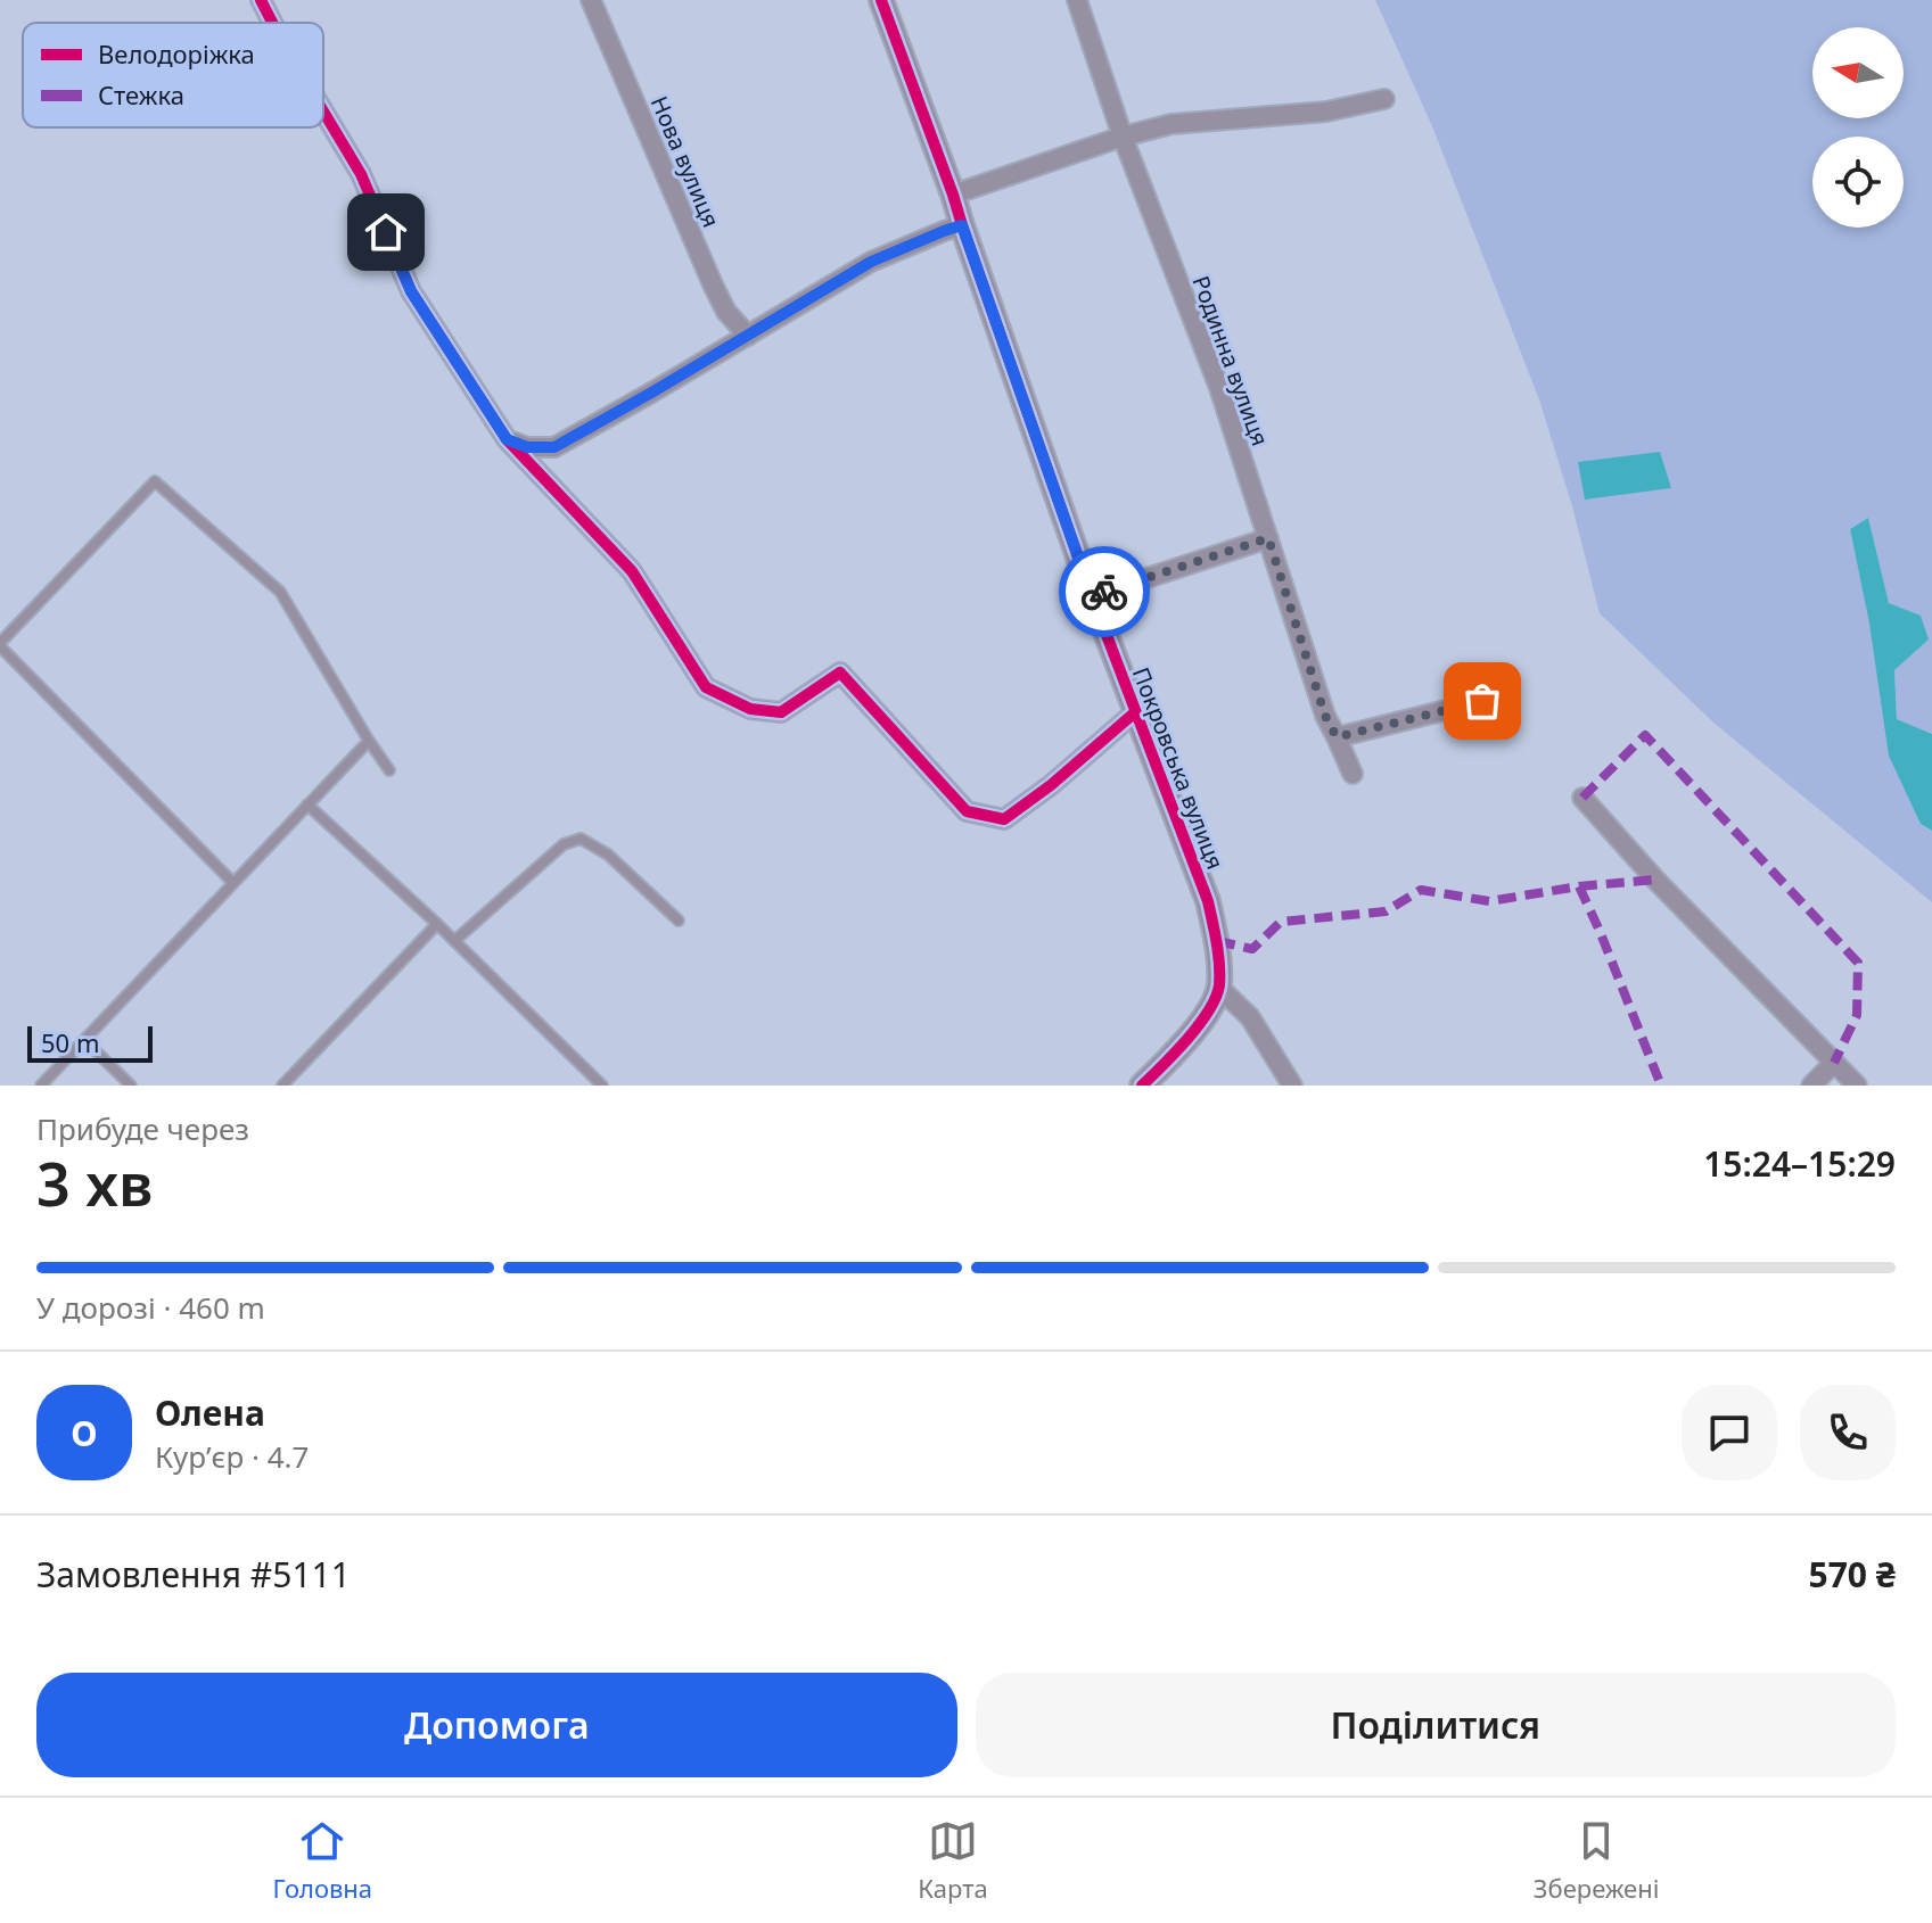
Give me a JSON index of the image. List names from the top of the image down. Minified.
{"streets":{"street":["Нова вулиця","Родинна вулиця","Покровська вулиця"]},"legend":["Велодоріжка","Стежка"],"scale_bar":"50 m","north":"left","page":{"scale":"50 m","heading":["3 хв","Прибуде через","15:24–15:29"],"panel":["Олена","Кур’єр · 4.7","Замовлення #5111","570 ₴"],"bar":"У дорозі · 460 m","round":"О","buttons":["Допомога","Поділитися"],"tabs":["Головна","Карта","Збережені"]}}
